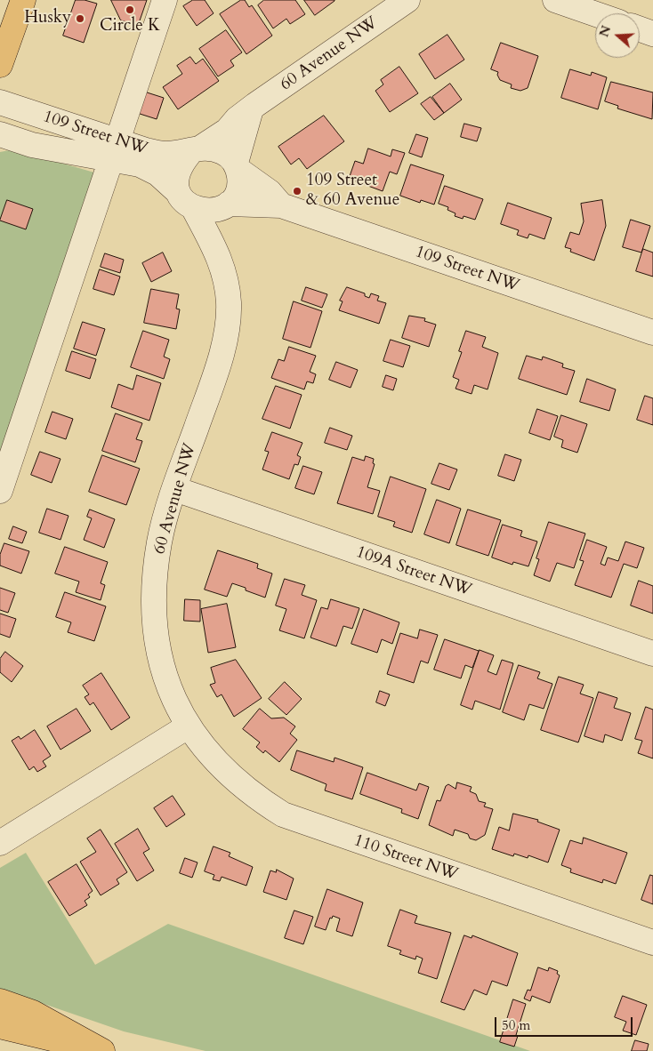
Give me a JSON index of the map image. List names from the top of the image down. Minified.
{"streets":{"street":["60 Avenue NW","109 Street NW","109A Street NW","110 Street NW"]},"crossings":[["60 Avenue NW","109 Street NW"],["60 Avenue NW","109A Street NW"],["60 Avenue NW","110 Street NW"]],"places":["Circle K","Husky","109 Street & 60 Avenue"],"scale_bar":"50 m","north":"left"}
